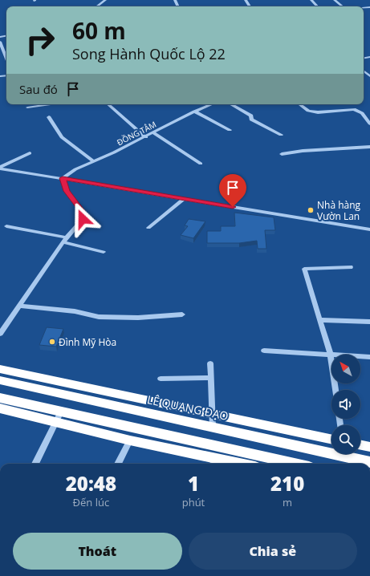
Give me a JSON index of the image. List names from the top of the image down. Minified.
{"streets":{"highway":["LÊ QUANG ĐẠO"],"street":["ĐỒNG TÂM"]},"places":["Nhà hàng Vườn Lan","Đình Mỹ Hòa"],"north":"top left","page":{"turn":["60 m","Song Hành Quốc Lộ 22"],"then":"Sau đó","eta":["20:48","Đến lúc","1","phút","210","m"],"buttons":["Thoát","Chia sẻ"]}}
